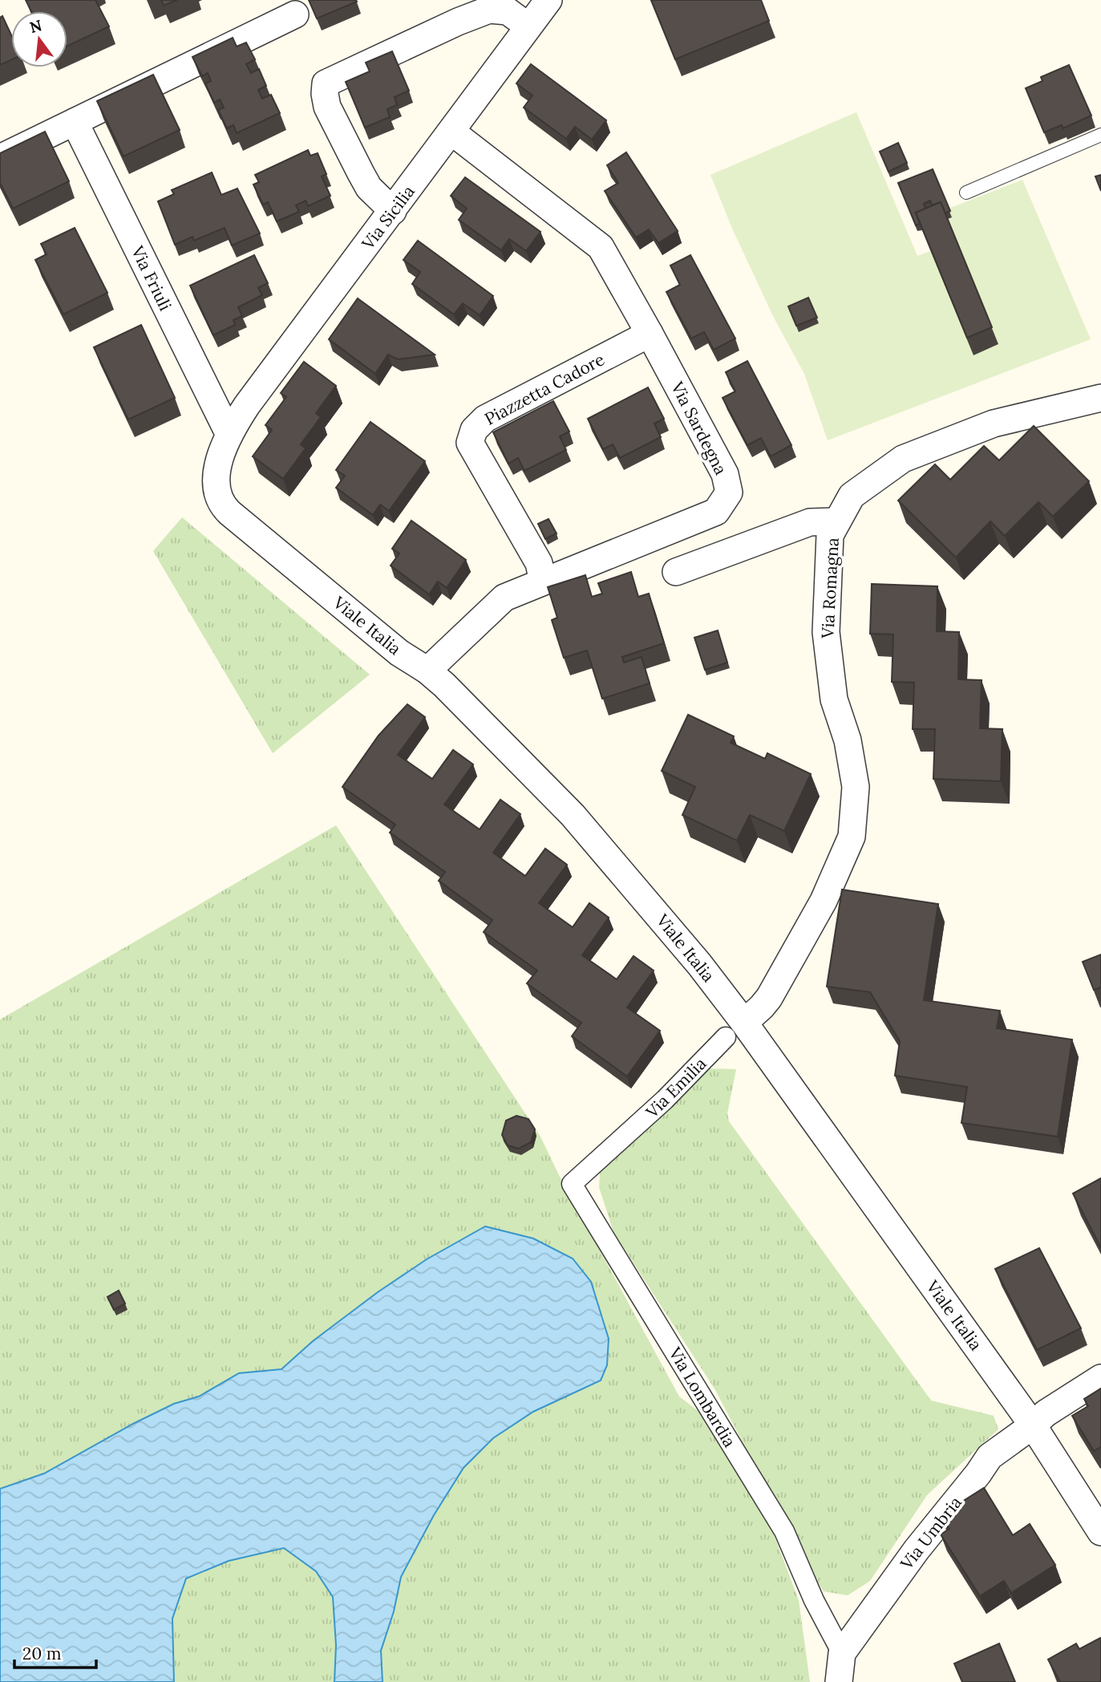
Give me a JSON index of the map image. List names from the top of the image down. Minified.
{"streets":{"street":["Via Sicilia","Via Friuli","Piazzetta Cadore","Via Sardegna","Via Romagna","Viale Italia","Via Emilia","Via Lombardia","Via Umbria"]},"crossings":[["Via Sicilia","Via Friuli"],["Via Sicilia","Via Sardegna"],["Via Sicilia","Viale Italia"],["Via Friuli","Viale Italia"],["Piazzetta Cadore","Via Sardegna"],["Via Sardegna","Viale Italia"],["Via Romagna","Viale Italia"],["Via Romagna","Via Emilia"],["Viale Italia","Via Emilia"],["Viale Italia","Via Umbria"],["Via Emilia","Via Lombardia"],["Via Lombardia","Via Umbria"]],"scale_bar":"20 m","north":"top"}
